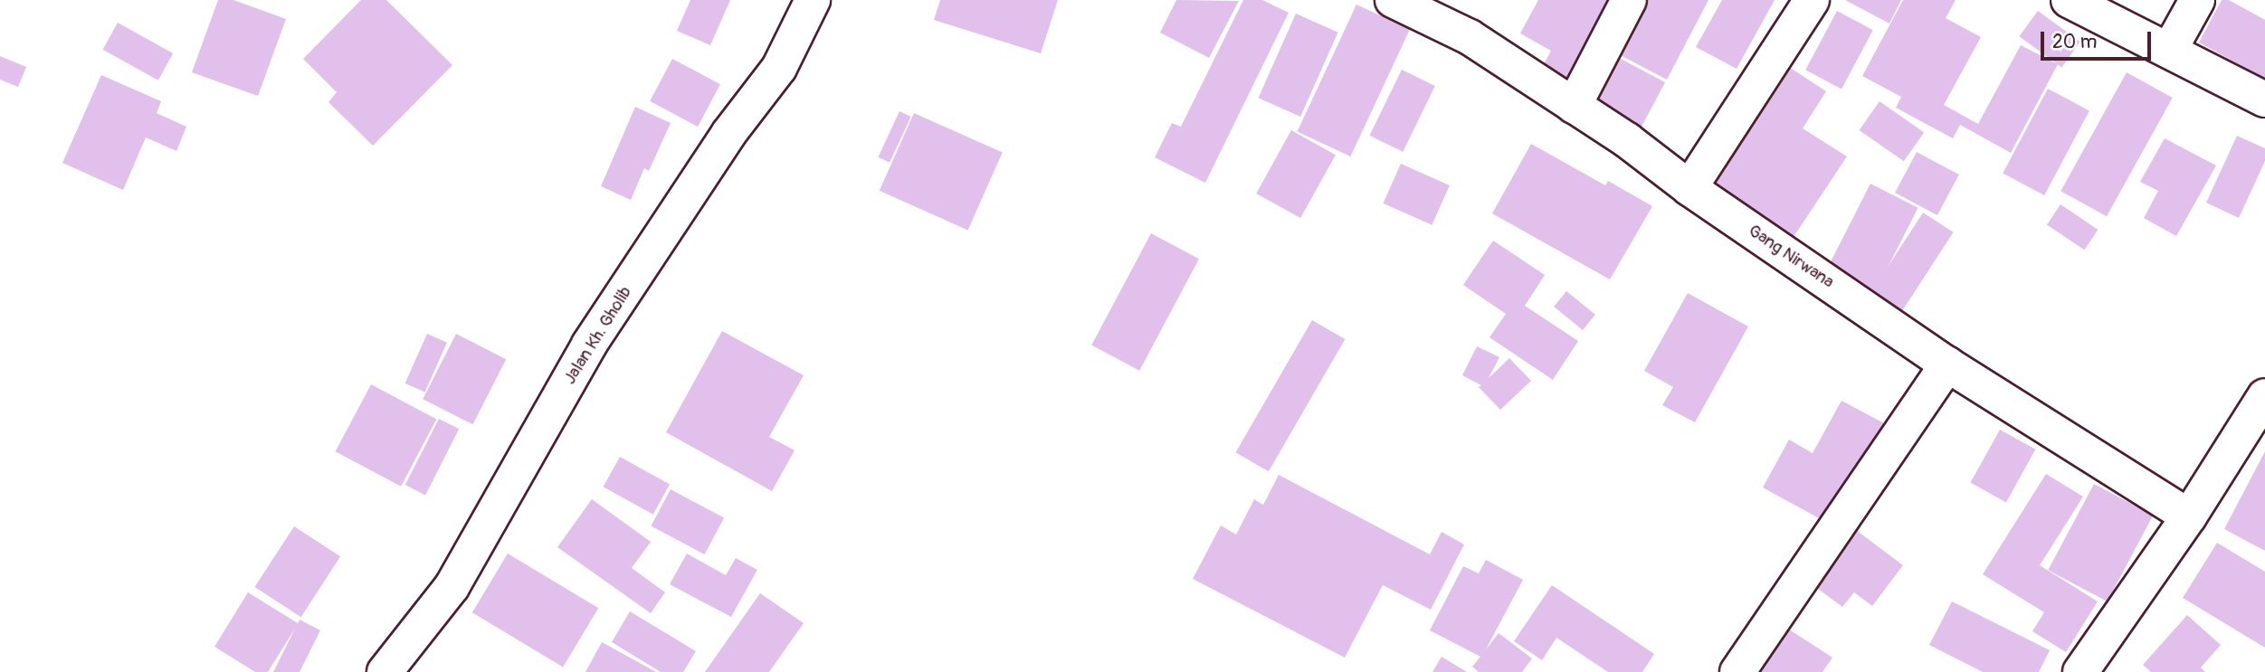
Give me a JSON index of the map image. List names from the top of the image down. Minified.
{"streets":{"street":["Gang Nirwana","Jalan Kh. Gholib"]},"scale_bar":"20 m"}
